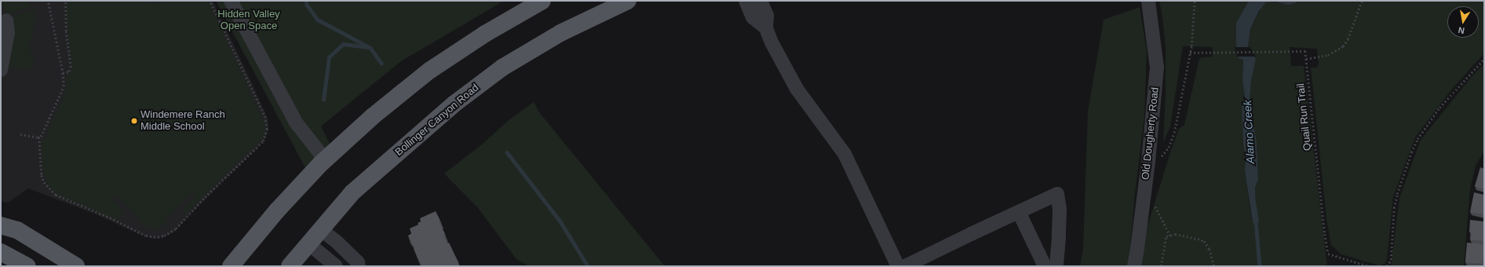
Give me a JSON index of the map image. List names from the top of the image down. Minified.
{"streets":{"main road":["Bollinger Canyon Road"],"street":["Old Dougherty Road"],"path":["Quail Run Trail"]},"water":["Alamo Creek"],"parks":["Hidden Valley Open Space"],"places":["Windemere Ranch Middle School"],"north":"bottom"}
